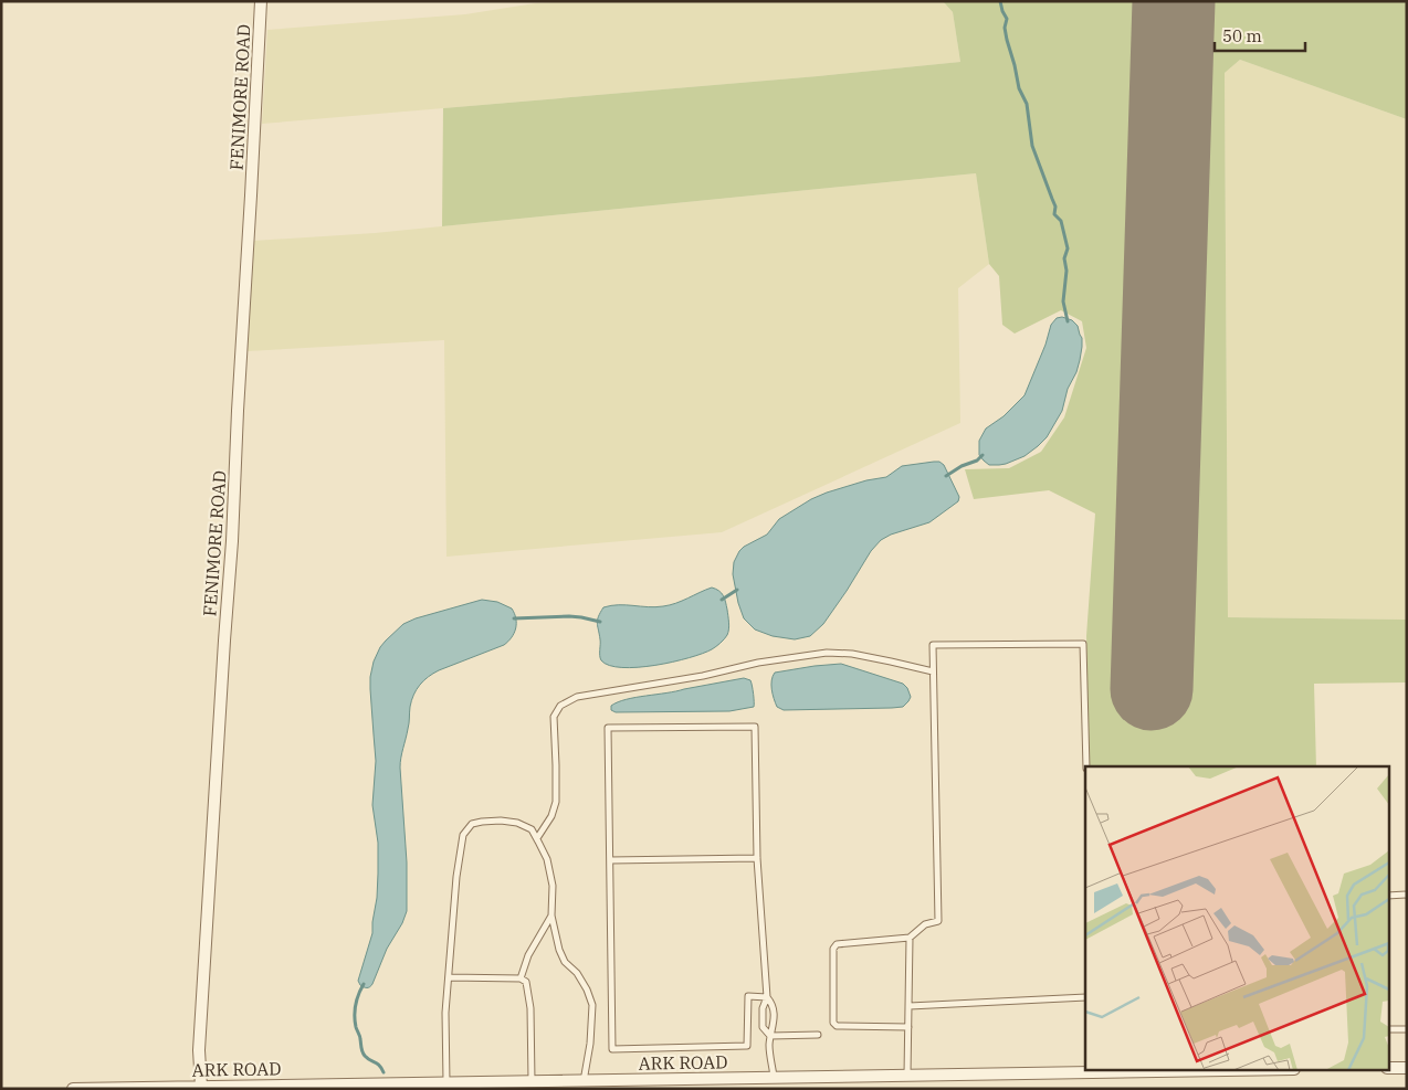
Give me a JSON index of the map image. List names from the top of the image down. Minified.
{"streets":{"street":["FENIMORE ROAD","ARK ROAD"]},"crossings":[["FENIMORE ROAD","ARK ROAD"]],"scale_bar":"50 m"}
